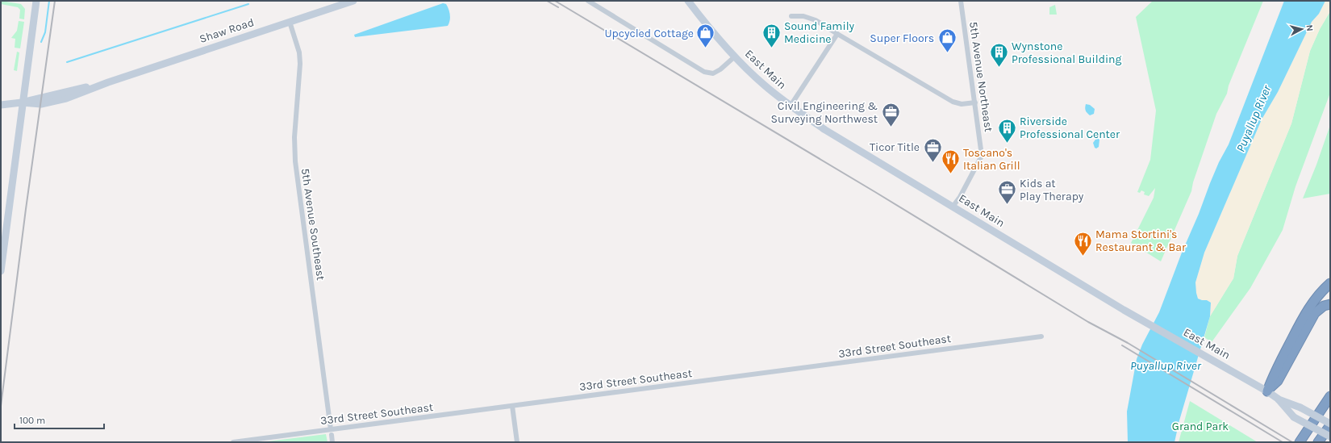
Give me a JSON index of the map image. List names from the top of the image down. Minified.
{"streets":{"main road":["Shaw Road","East Main"],"street":["5th Avenue Northeast","5th Avenue Southeast","33rd Street Southeast"]},"crossings":[["Shaw Road","5th Avenue Southeast"],["East Main","5th Avenue Northeast"],["5th Avenue Southeast","33rd Street Southeast"]],"water":["Puyallup River"],"parks":["Grand Park"],"places":{"building":["Sound Family Medicine","Wynstone Professional Building","Riverside Professional Center"],"shop":["Upcycled Cottage","Super Floors"],"office":["Civil Engineering & Surveying Northwest","Ticor Title","Kids at Play Therapy"],"restaurant":["Toscano's Italian Grill","Mama Stortini's Restaurant & Bar"]},"scale_bar":"100 m","north":"right"}
